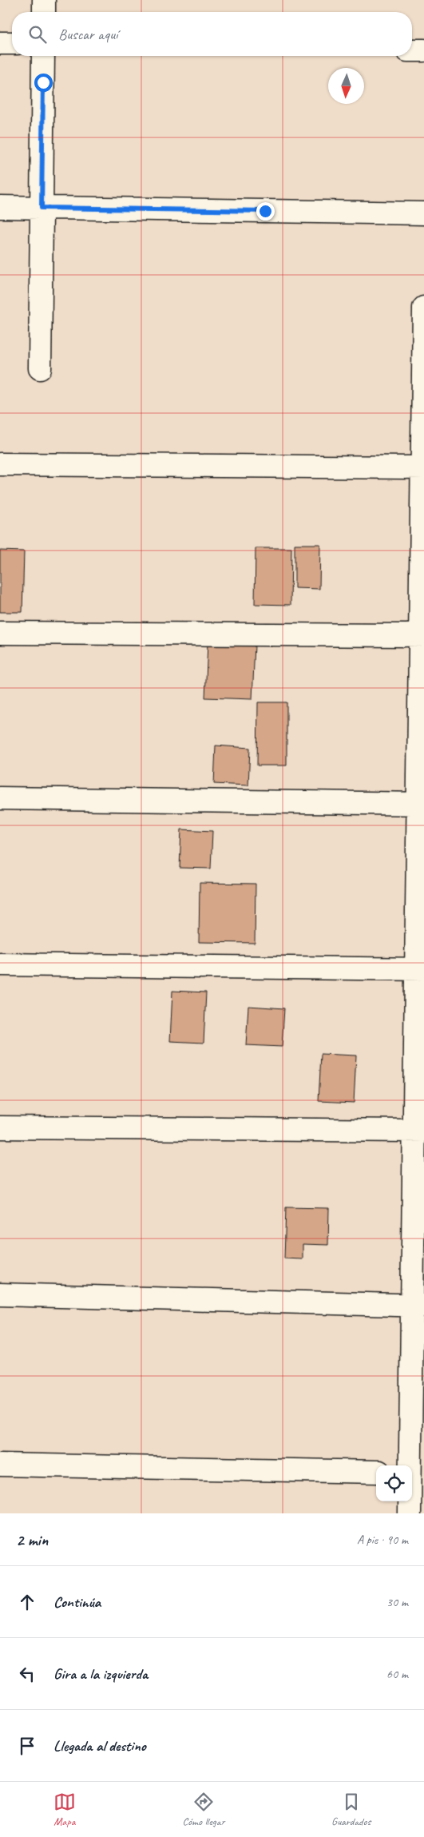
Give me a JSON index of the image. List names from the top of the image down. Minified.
{"north":"bottom","page":{"search":"Buscar aquí","heading":["2 min","A pie · 90 m"],"list":[["Continúa","30 m"],["Gira a la izquierda","60 m"],"Llegada al destino"],"nav":["Mapa","Cómo llegar","Guardados"]}}
